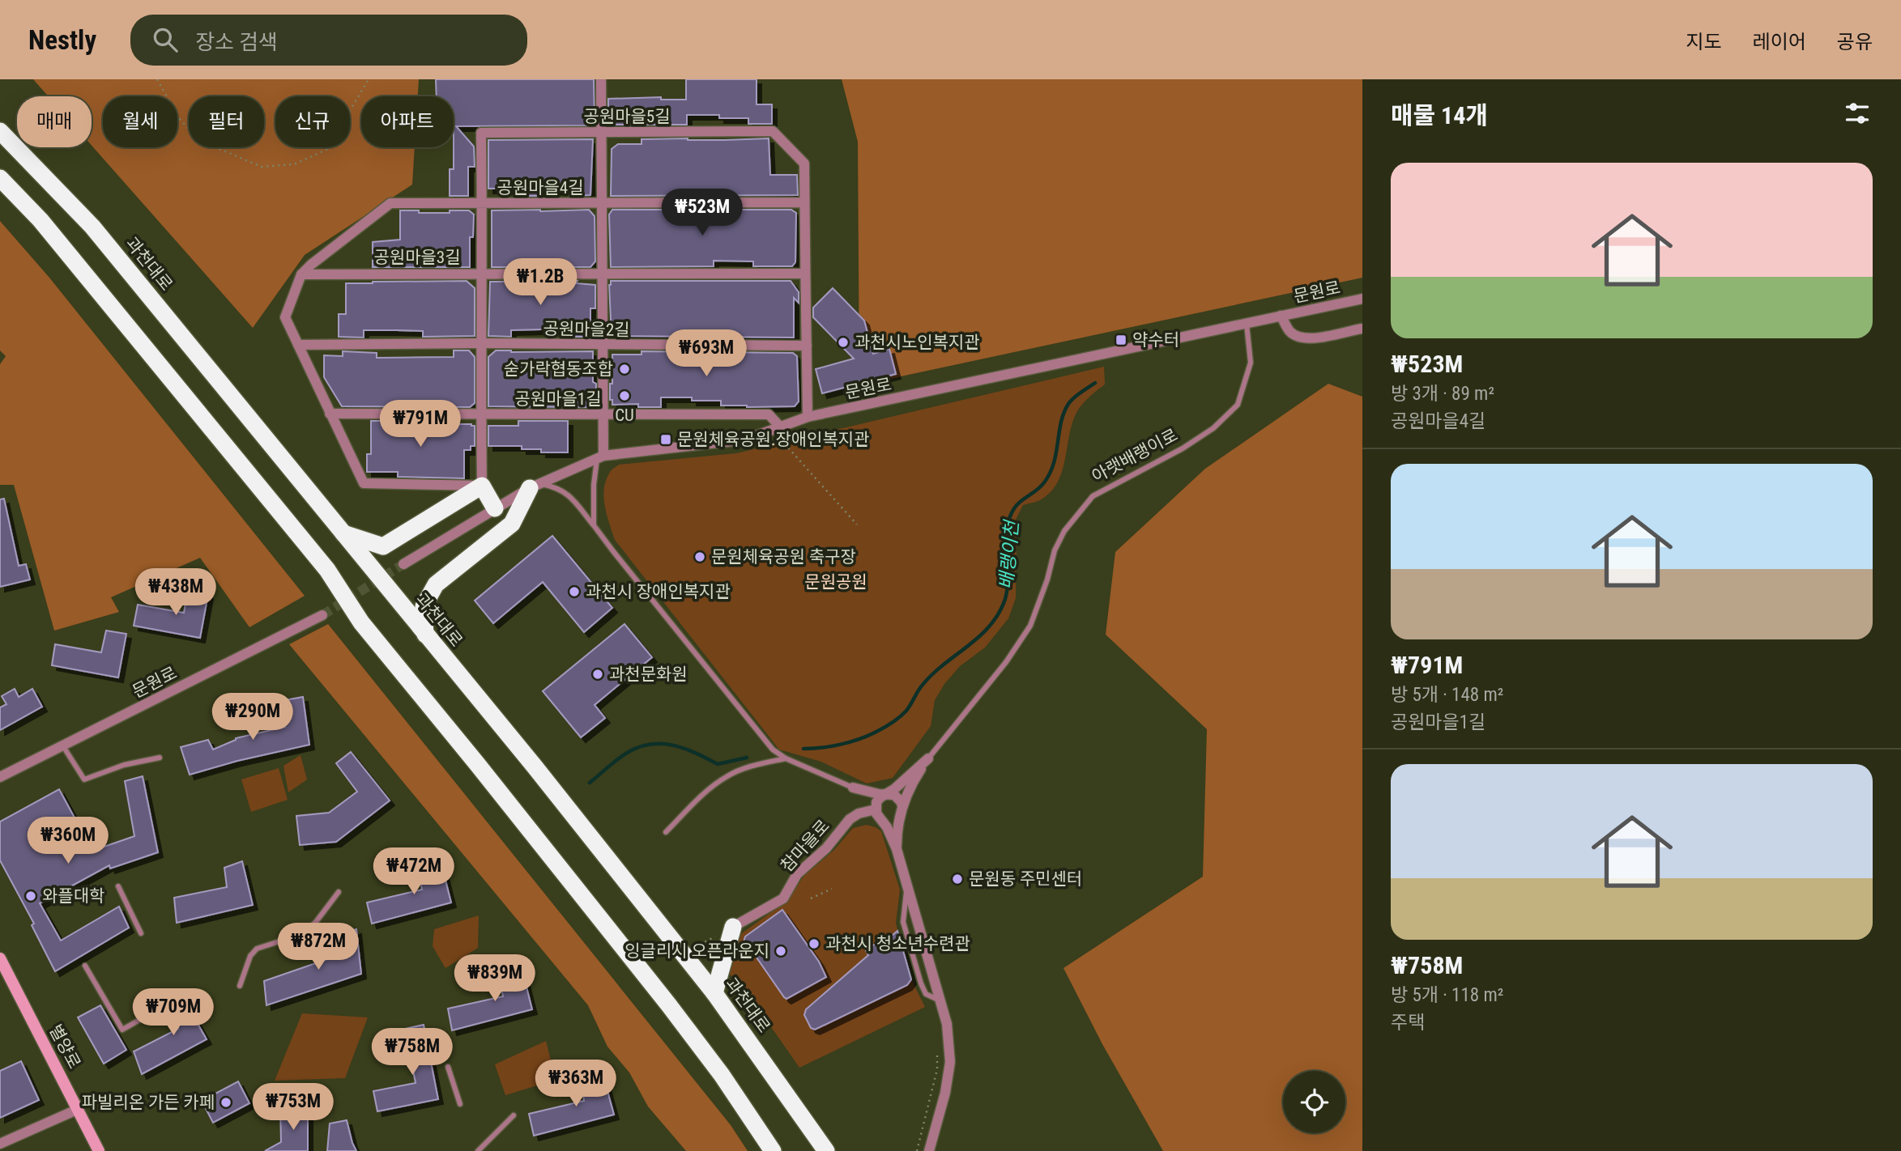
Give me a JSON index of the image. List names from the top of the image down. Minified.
{"streets":{"highway":["과천대로"],"street":["공원마을5길","공원마을4길","공원마을3길","문원로","공원마을2길","공원마을1길","참마을로","별양로"],"lane":["아랫배랭이로"]},"crossings":[["공원마을5길","공원마을4길"],["공원마을4길","공원마을3길"],["문원로","공원마을1길"],["문원로","아랫배랭이로"]],"water":["배랭이천"],"parks":["문원공원"],"places":{"transit":["약수터","문원체육공원.장애인복지관"],"other":["과천시노인복지관","숟가락협동조합","CU","문원체육공원 축구장","과천시 장애인복지관","과천문화원","문원동 주민센터","와플대학","과천시 청소년수련관","잉글리시 오픈라운지","파빌리온 가든 카페"]},"page":{"header":"Nestly","search":"장소 검색","nav":["지도","레이어","공유"],"heading":"매물 14개","chip":["매매","월세","필터","신규","아파트"],"list":[{"name":"₩523M","note":"방 3개 · 89 m² · 공원마을4길"},{"name":"₩791M","note":"방 5개 · 148 m² · 공원마을1길"},{"name":"₩758M","note":"방 5개 · 118 m² · 주택"}],"price":["₩523M","₩1.2B","₩693M","₩791M","₩438M","₩290M","₩360M","₩472M","₩872M","₩839M","₩709M","₩758M","₩363M","₩753M"]}}
